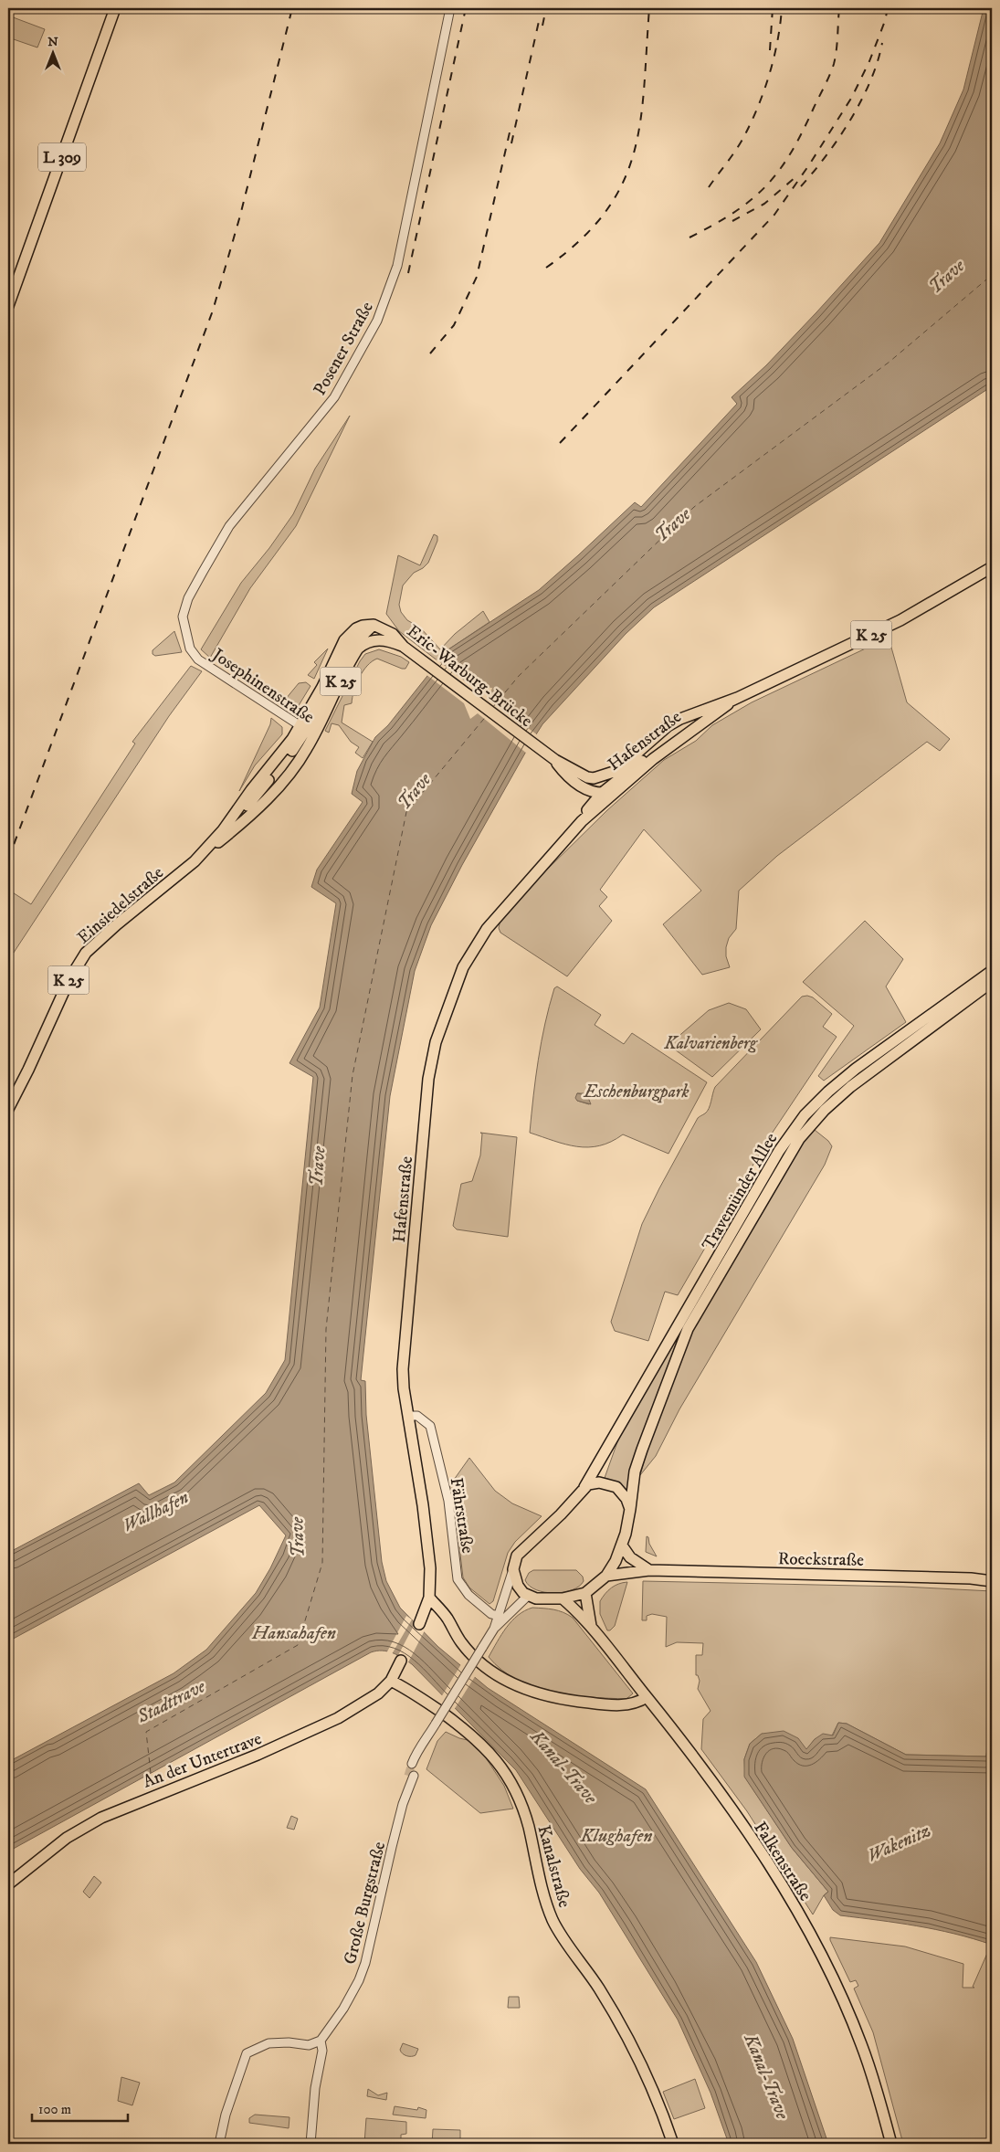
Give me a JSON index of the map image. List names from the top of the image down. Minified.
{"streets":{"main road":["L 309","K 25","Eric-Warburg-Brücke","Hafenstraße","Einsiedelstraße","Travemünder Allee","Roeckstraße","An der Untertrave","Falkenstraße","Kanalstraße"],"street":["Posener Straße","Josephinenstraße","Fährstraße","Große Burgstraße"]},"crossings":[["Posener Straße","Josephinenstraße"],["K 25","Eric-Warburg-Brücke"],["K 25","Hafenstraße"],["Eric-Warburg-Brücke","Hafenstraße"],["Eric-Warburg-Brücke","Einsiedelstraße"],["Josephinenstraße","Einsiedelstraße"],["Hafenstraße","Fährstraße"],["Travemünder Allee","Roeckstraße"],["An der Untertrave","Kanalstraße"]],"water":["Trave","Wallhafen","Hansahafen","Stadttrave","Kanal-Trave","Klughafen","Wakenitz"],"parks":["Kalvarienberg","Eschenburgpark"],"scale_bar":"100 m","north":"top"}
